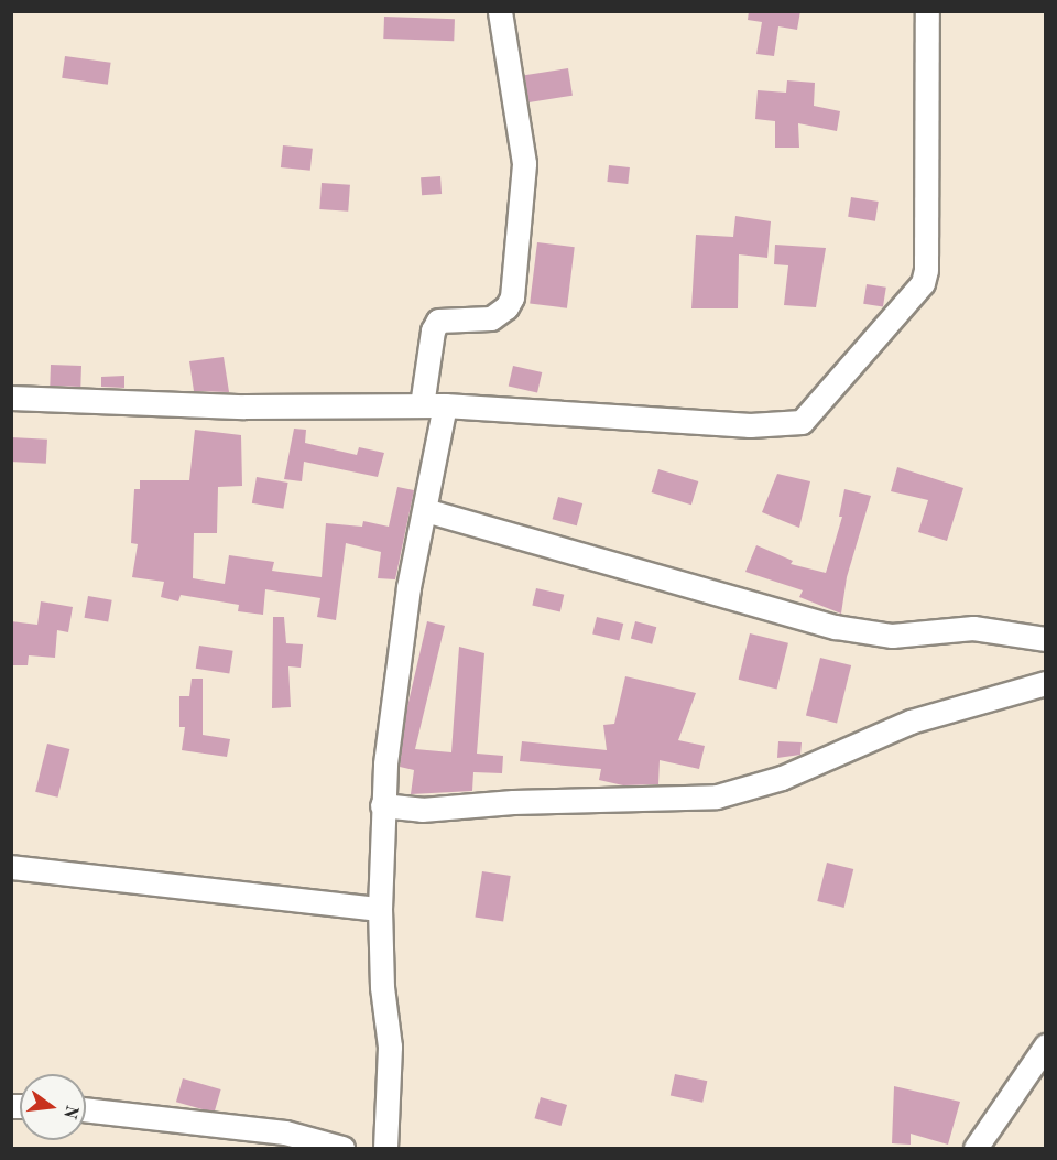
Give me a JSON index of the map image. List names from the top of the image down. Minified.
{"north":"right"}
